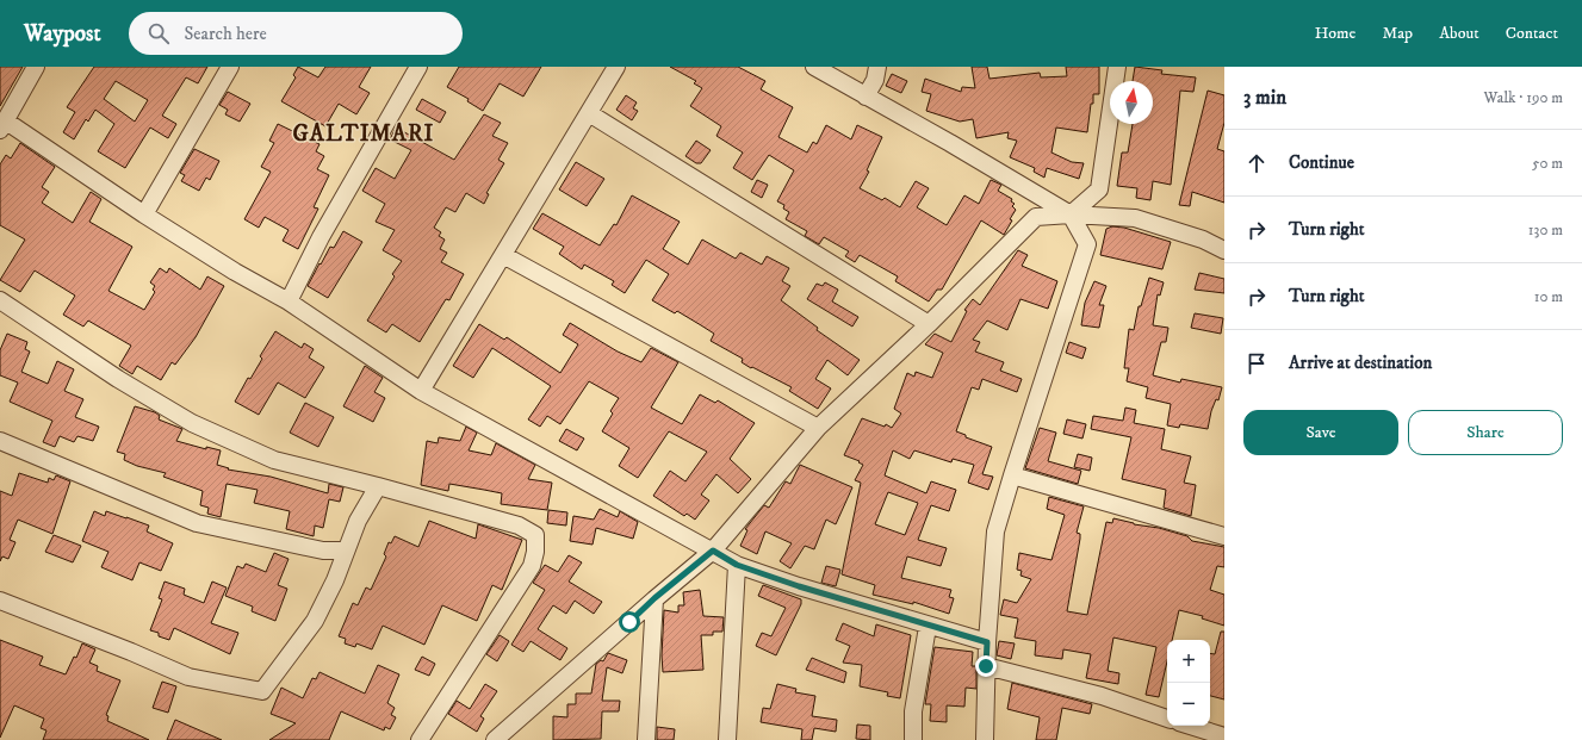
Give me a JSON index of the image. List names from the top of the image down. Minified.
{"districts":["GALTIMARI"],"north":"top","page":{"header":"Waypost","search":"Search here","nav":["Home","Map","About","Contact"],"heading":["3 min","Walk · 190 m"],"list":[["Continue","50 m"],["Turn right","130 m"],["Turn right","10 m"],"Arrive at destination"],"buttons":["Save","Share"],"map_buttons":["+","−"]}}
